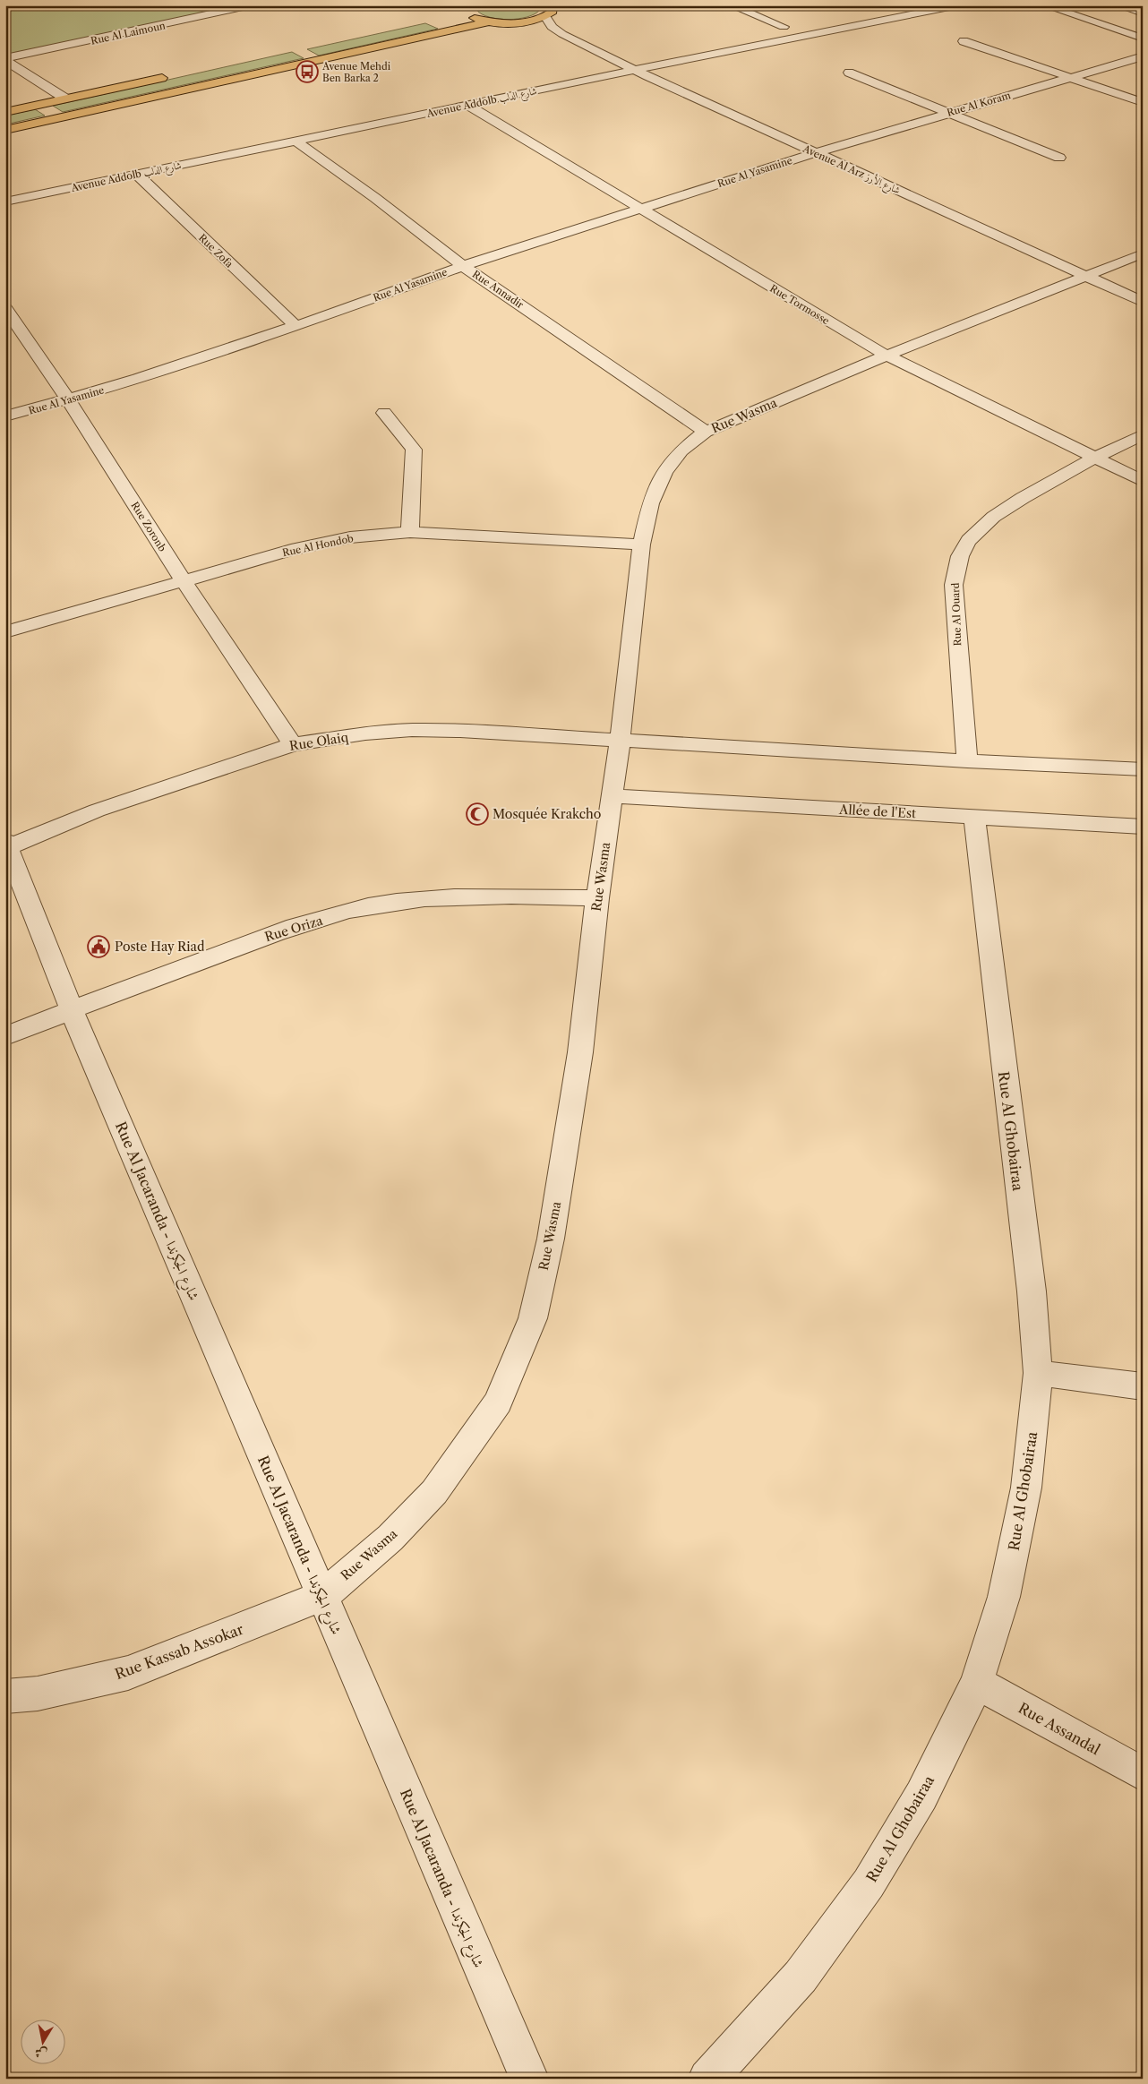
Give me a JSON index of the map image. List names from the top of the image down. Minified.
{"streets":{"street":["Rue Al Laimoun","Avenue Addolb شارع الدلب","Rue Al Koram","Avenue Al Arz شارع الأرز","Rue Al Yasamine","Rue Zofa","Rue Annadir","Rue Tormosse","Rue Wasma","Rue Zoronb","Rue Al Hondob","Rue Al Ouard","Rue Olaiq","Allée de l'Est","Rue Oriza","Rue Al Ghobairaa","Rue Al Jacaranda - شارع الجكرندا","Rue Kassab Assokar","Rue Assandal"]},"crossings":[["Avenue Addolb شارع الدلب","Avenue Al Arz شارع الأرز"],["Avenue Addolb شارع الدلب","Rue Zofa"],["Avenue Addolb شارع الدلب","Rue Annadir"],["Avenue Addolb شارع الدلب","Rue Tormosse"],["Rue Al Koram","Avenue Al Arz شارع الأرز"],["Rue Al Koram","Rue Al Yasamine"],["Avenue Al Arz شارع الأرز","Rue Al Yasamine"],["Avenue Al Arz شارع الأرز","Rue Wasma"],["Rue Al Yasamine","Rue Zofa"],["Rue Al Yasamine","Rue Annadir"],["Rue Al Yasamine","Rue Tormosse"],["Rue Al Yasamine","Rue Zoronb"],["Rue Annadir","Rue Wasma"],["Rue Tormosse","Rue Wasma"],["Rue Tormosse","Rue Al Ouard"],["Rue Wasma","Rue Al Hondob"],["Rue Wasma","Rue Olaiq"],["Rue Wasma","Allée de l'Est"],["Rue Wasma","Rue Oriza"],["Rue Wasma","Rue Al Jacaranda - شارع الجكرندا"],["Rue Wasma","Rue Kassab Assokar"],["Rue Zoronb","Rue Al Hondob"],["Rue Zoronb","Rue Olaiq"],["Rue Olaiq","Rue Al Jacaranda - شارع الجكرندا"],["Allée de l'Est","Rue Al Ghobairaa"],["Rue Oriza","Rue Al Jacaranda - شارع الجكرندا"],["Rue Al Ghobairaa","Rue Assandal"],["Rue Al Jacaranda - شارع الجكرندا","Rue Kassab Assokar"]],"places":{"bus stop":["Avenue Mehdi Ben Barka 2"],"mosque":["Mosquée Krakcho"],"public building":["Poste Hay Riad"]},"north":"bottom"}
